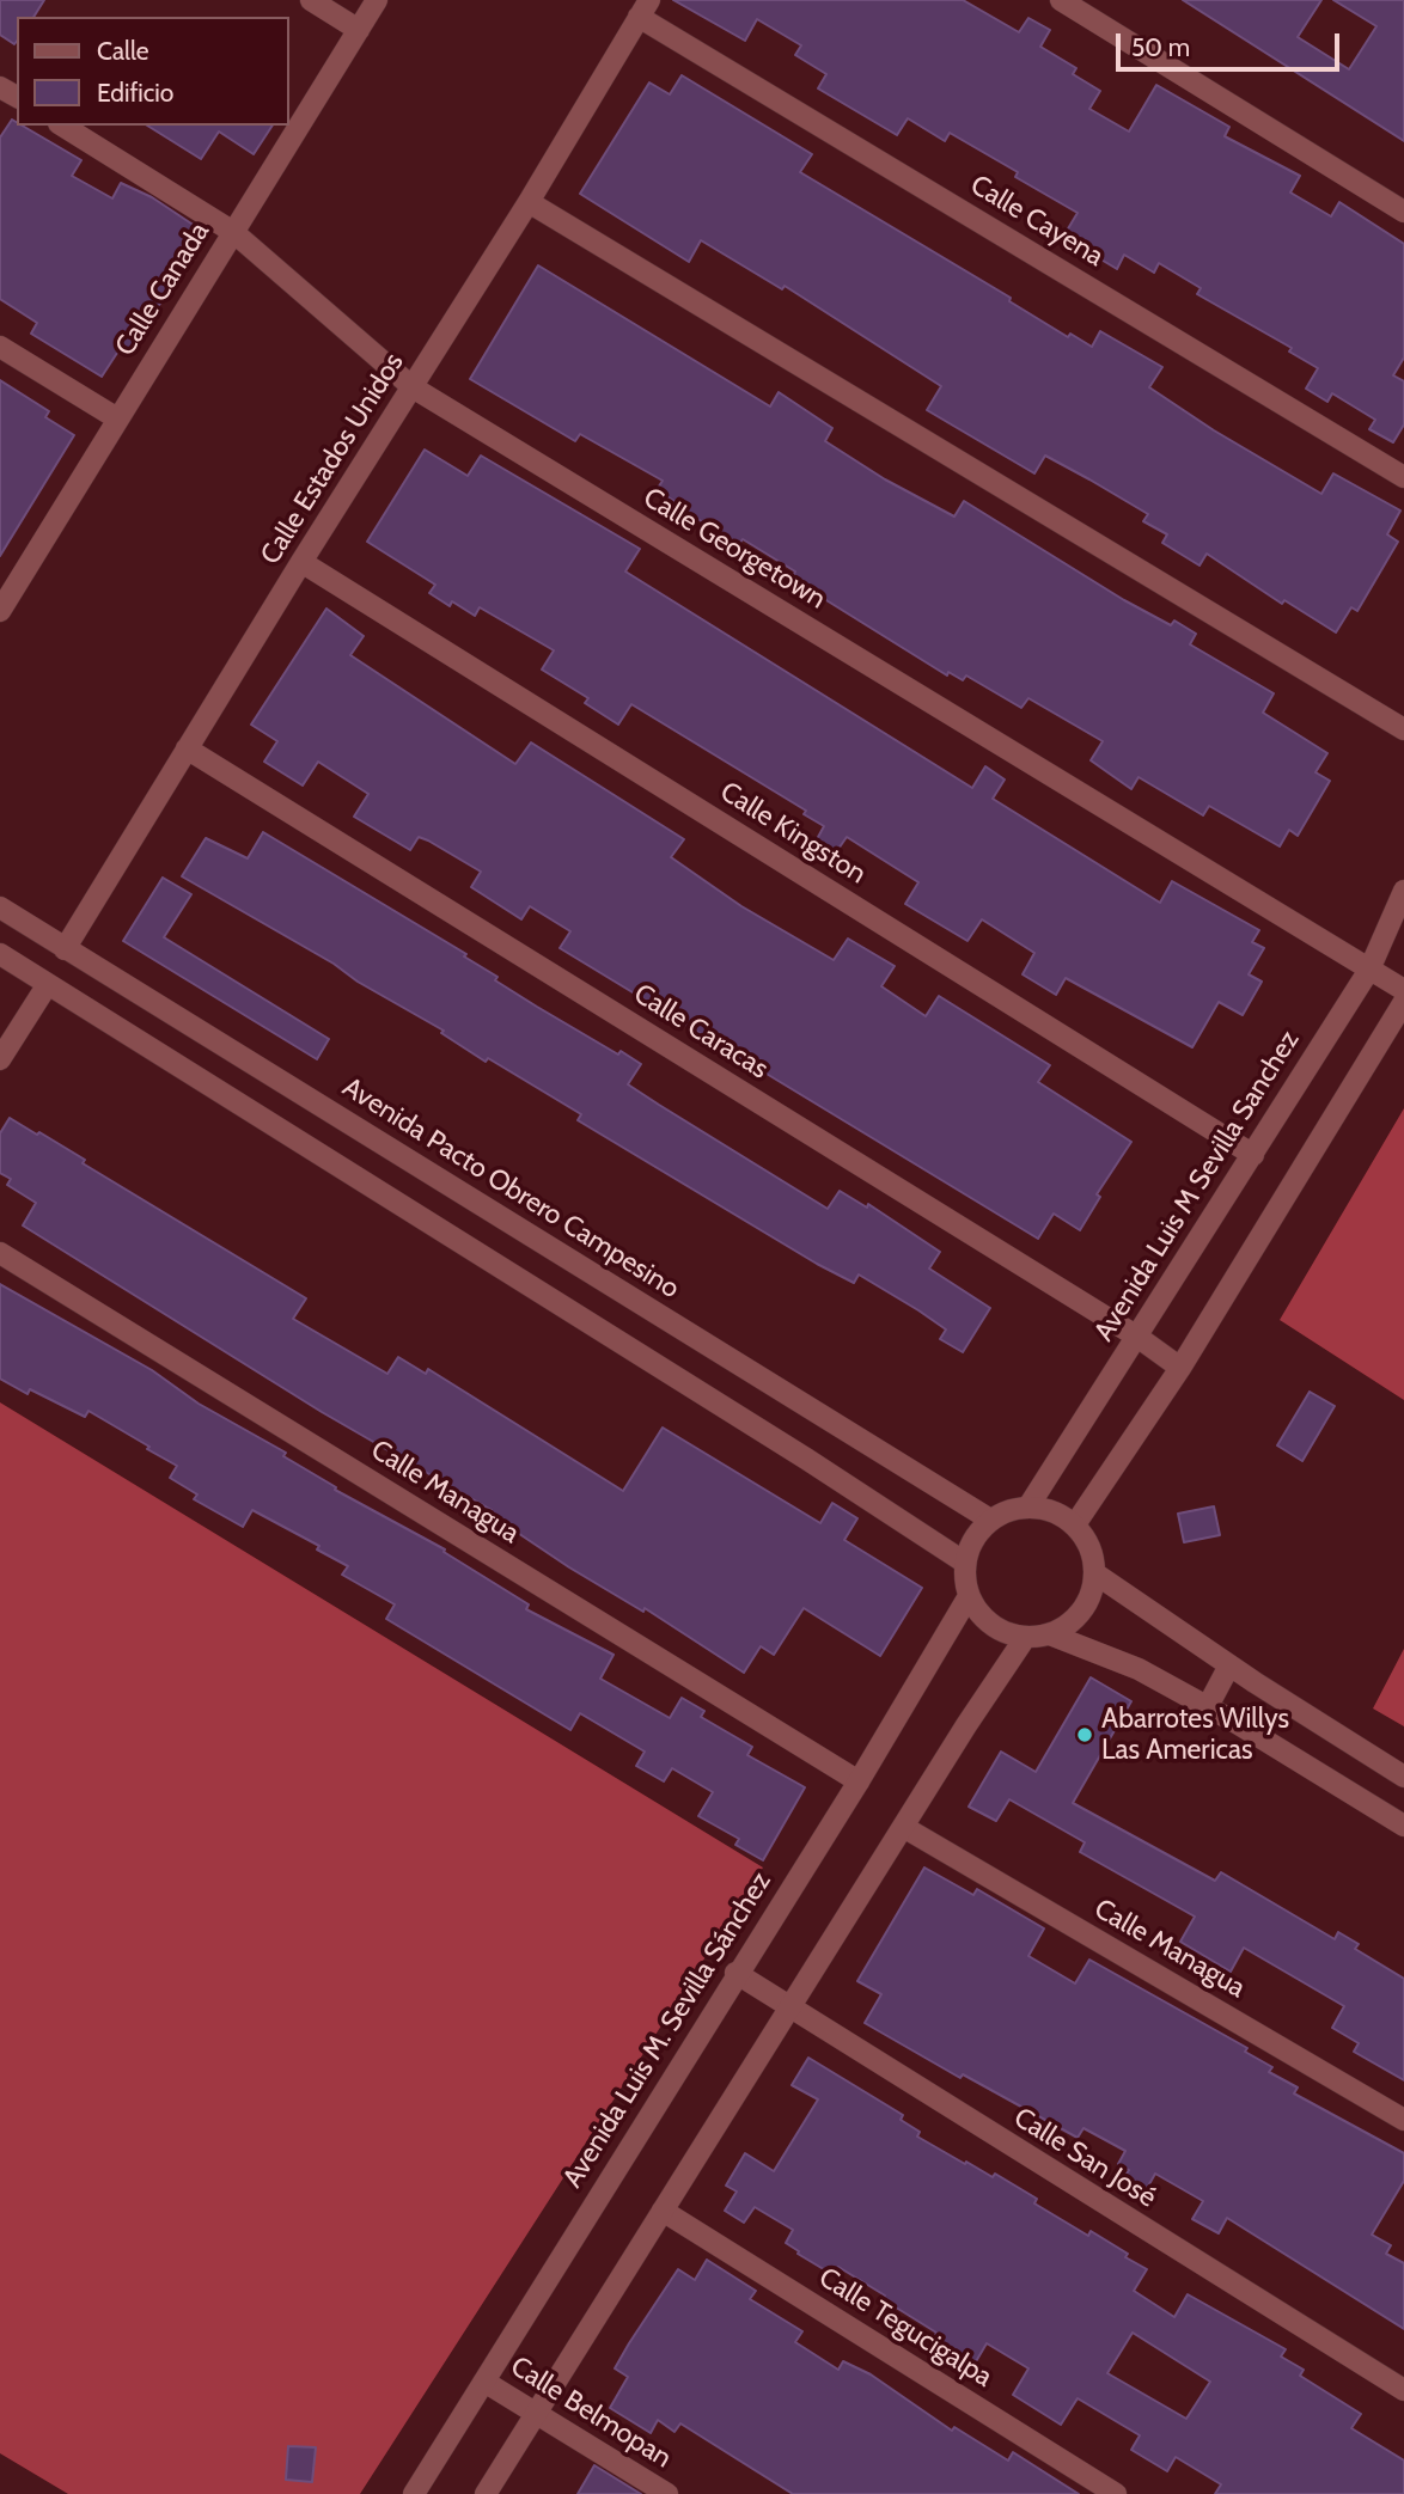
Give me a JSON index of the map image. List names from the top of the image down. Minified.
{"streets":{"street":["Calle Cayena","Calle Canada","Calle Estados Unidos","Calle Georgetown","Calle Kingston","Calle Caracas","Avenida Luis M Sevilla Sanchez","Avenida Pacto Obrero Campesino","Calle Managua","Avenida Luis M. Sevilla Sánchez","Calle San José","Calle Tegucigalpa","Calle Belmopan"]},"crossings":[["Calle Cayena","Calle Estados Unidos"],["Calle Canada","Calle Georgetown"],["Calle Estados Unidos","Calle Georgetown"],["Calle Estados Unidos","Calle Kingston"],["Calle Estados Unidos","Calle Caracas"],["Calle Estados Unidos","Avenida Pacto Obrero Campesino"],["Calle Georgetown","Avenida Luis M Sevilla Sanchez"],["Calle Kingston","Avenida Luis M Sevilla Sanchez"],["Calle Caracas","Avenida Luis M Sevilla Sanchez"],["Avenida Luis M Sevilla Sanchez","Avenida Pacto Obrero Campesino"],["Avenida Luis M Sevilla Sanchez","Avenida Luis M. Sevilla Sánchez"],["Avenida Pacto Obrero Campesino","Avenida Luis M. Sevilla Sánchez"],["Calle Managua","Avenida Luis M. Sevilla Sánchez"],["Avenida Luis M. Sevilla Sánchez","Calle San José"],["Avenida Luis M. Sevilla Sánchez","Calle Belmopan"]],"places":["Abarrotes Willys Las Americas"],"legend":["Calle","Edificio"],"scale_bar":"50 m"}
